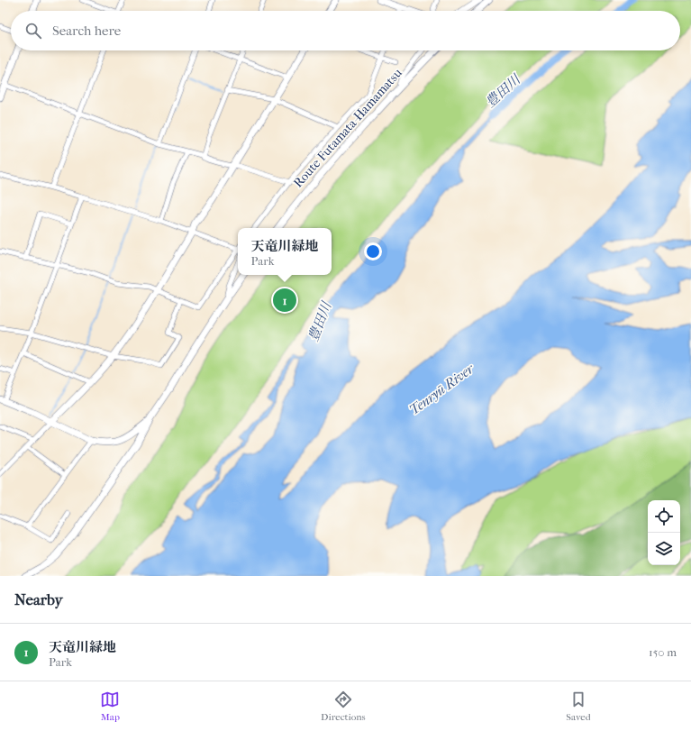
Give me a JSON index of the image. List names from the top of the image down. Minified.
{"streets":{"main road":["Route Futamata-Hamamatsu"]},"water":["豊田川","Tenryū River"],"page":{"search":"Search here","popup":["天竜川緑地","Park"],"pins":"1","heading":"Nearby","list":[{"mark":"1","name":"天竜川緑地","note":"Park","value":"150 m"}],"nav":["Map","Directions","Saved"]}}
